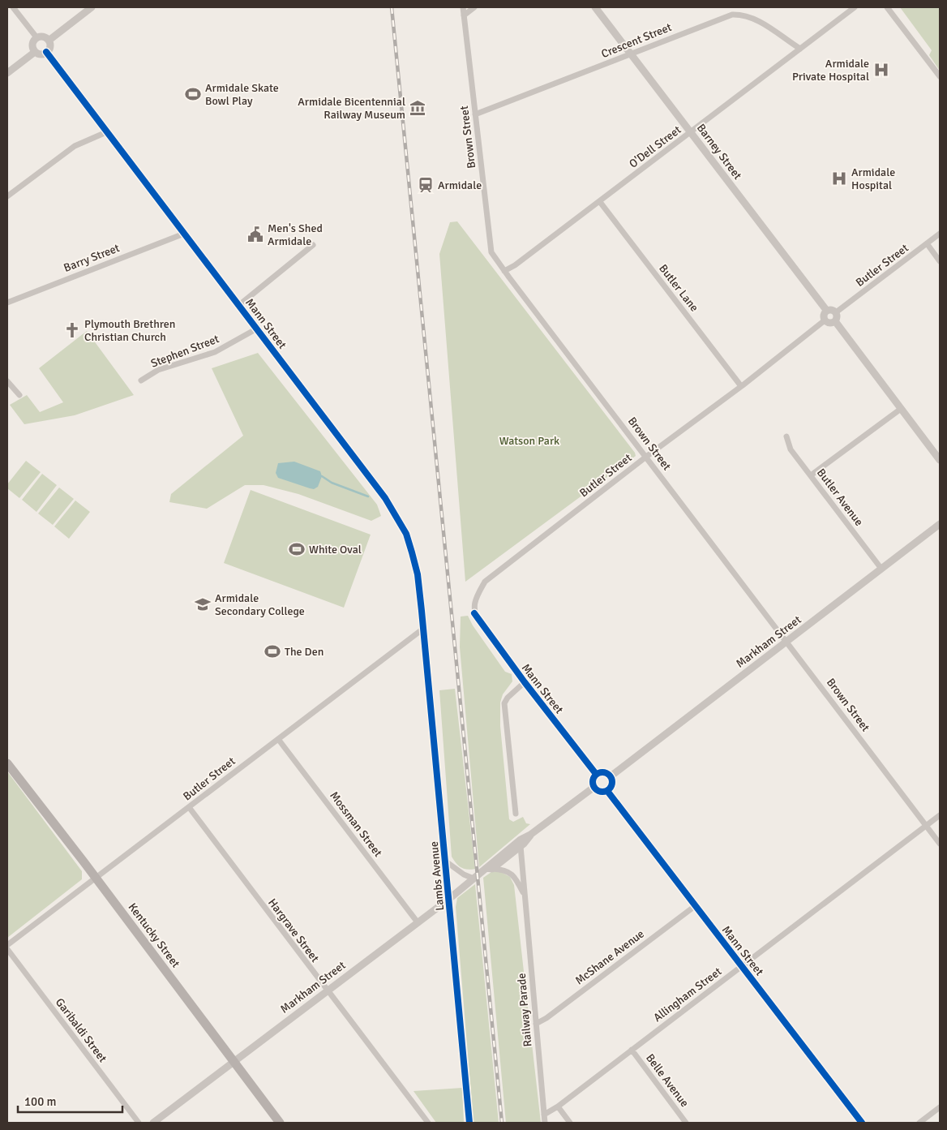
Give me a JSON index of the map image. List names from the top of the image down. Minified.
{"streets":{"main road":["Kentucky Street"],"street":["Crescent Street","Brown Street","O'Dell Street","Barney Street","Barry Street","Butler Street","Butler Lane","Mann Street","Stephen Street","Butler Avenue","Markham Street","Mossman Street","Lambs Avenue","Hargrave Street","McShane Avenue","Allingham Street","Railway Parade","Garibaldi Street","Belle Avenue"]},"crossings":[["Crescent Street","Brown Street"],["Crescent Street","Barney Street"],["Brown Street","O'Dell Street"],["Brown Street","Butler Street"],["Brown Street","Markham Street"],["Brown Street","Allingham Street"],["O'Dell Street","Barney Street"],["O'Dell Street","Butler Lane"],["Barney Street","Butler Street"],["Barry Street","Mann Street"],["Butler Street","Butler Lane"],["Butler Street","Mann Street"],["Butler Street","Mossman Street"],["Butler Street","Lambs Avenue"],["Butler Street","Hargrave Street"],["Butler Street","Kentucky Street"],["Mann Street","Stephen Street"],["Mann Street","Markham Street"],["Mann Street","Lambs Avenue"],["Mann Street","McShane Avenue"],["Mann Street","Allingham Street"],["Butler Avenue","Markham Street"],["Markham Street","Mossman Street"],["Markham Street","Lambs Avenue"],["Markham Street","Hargrave Street"],["Markham Street","Kentucky Street"],["Markham Street","Railway Parade"],["McShane Avenue","Railway Parade"],["Allingham Street","Railway Parade"],["Allingham Street","Belle Avenue"]],"parks":["Watson Park"],"places":{"hospital":["Armidale Private Hospital","Armidale Hospital"],"sports":["Armidale Skate Bowl Play","White Oval","The Den"],"museum":["Armidale Bicentennial Railway Museum"],"station":["Armidale"],"public building":["Men's Shed Armidale"],"church":["Plymouth Brethren Christian Church"],"school or university":["Armidale Secondary College"]},"scale_bar":"100 m"}
